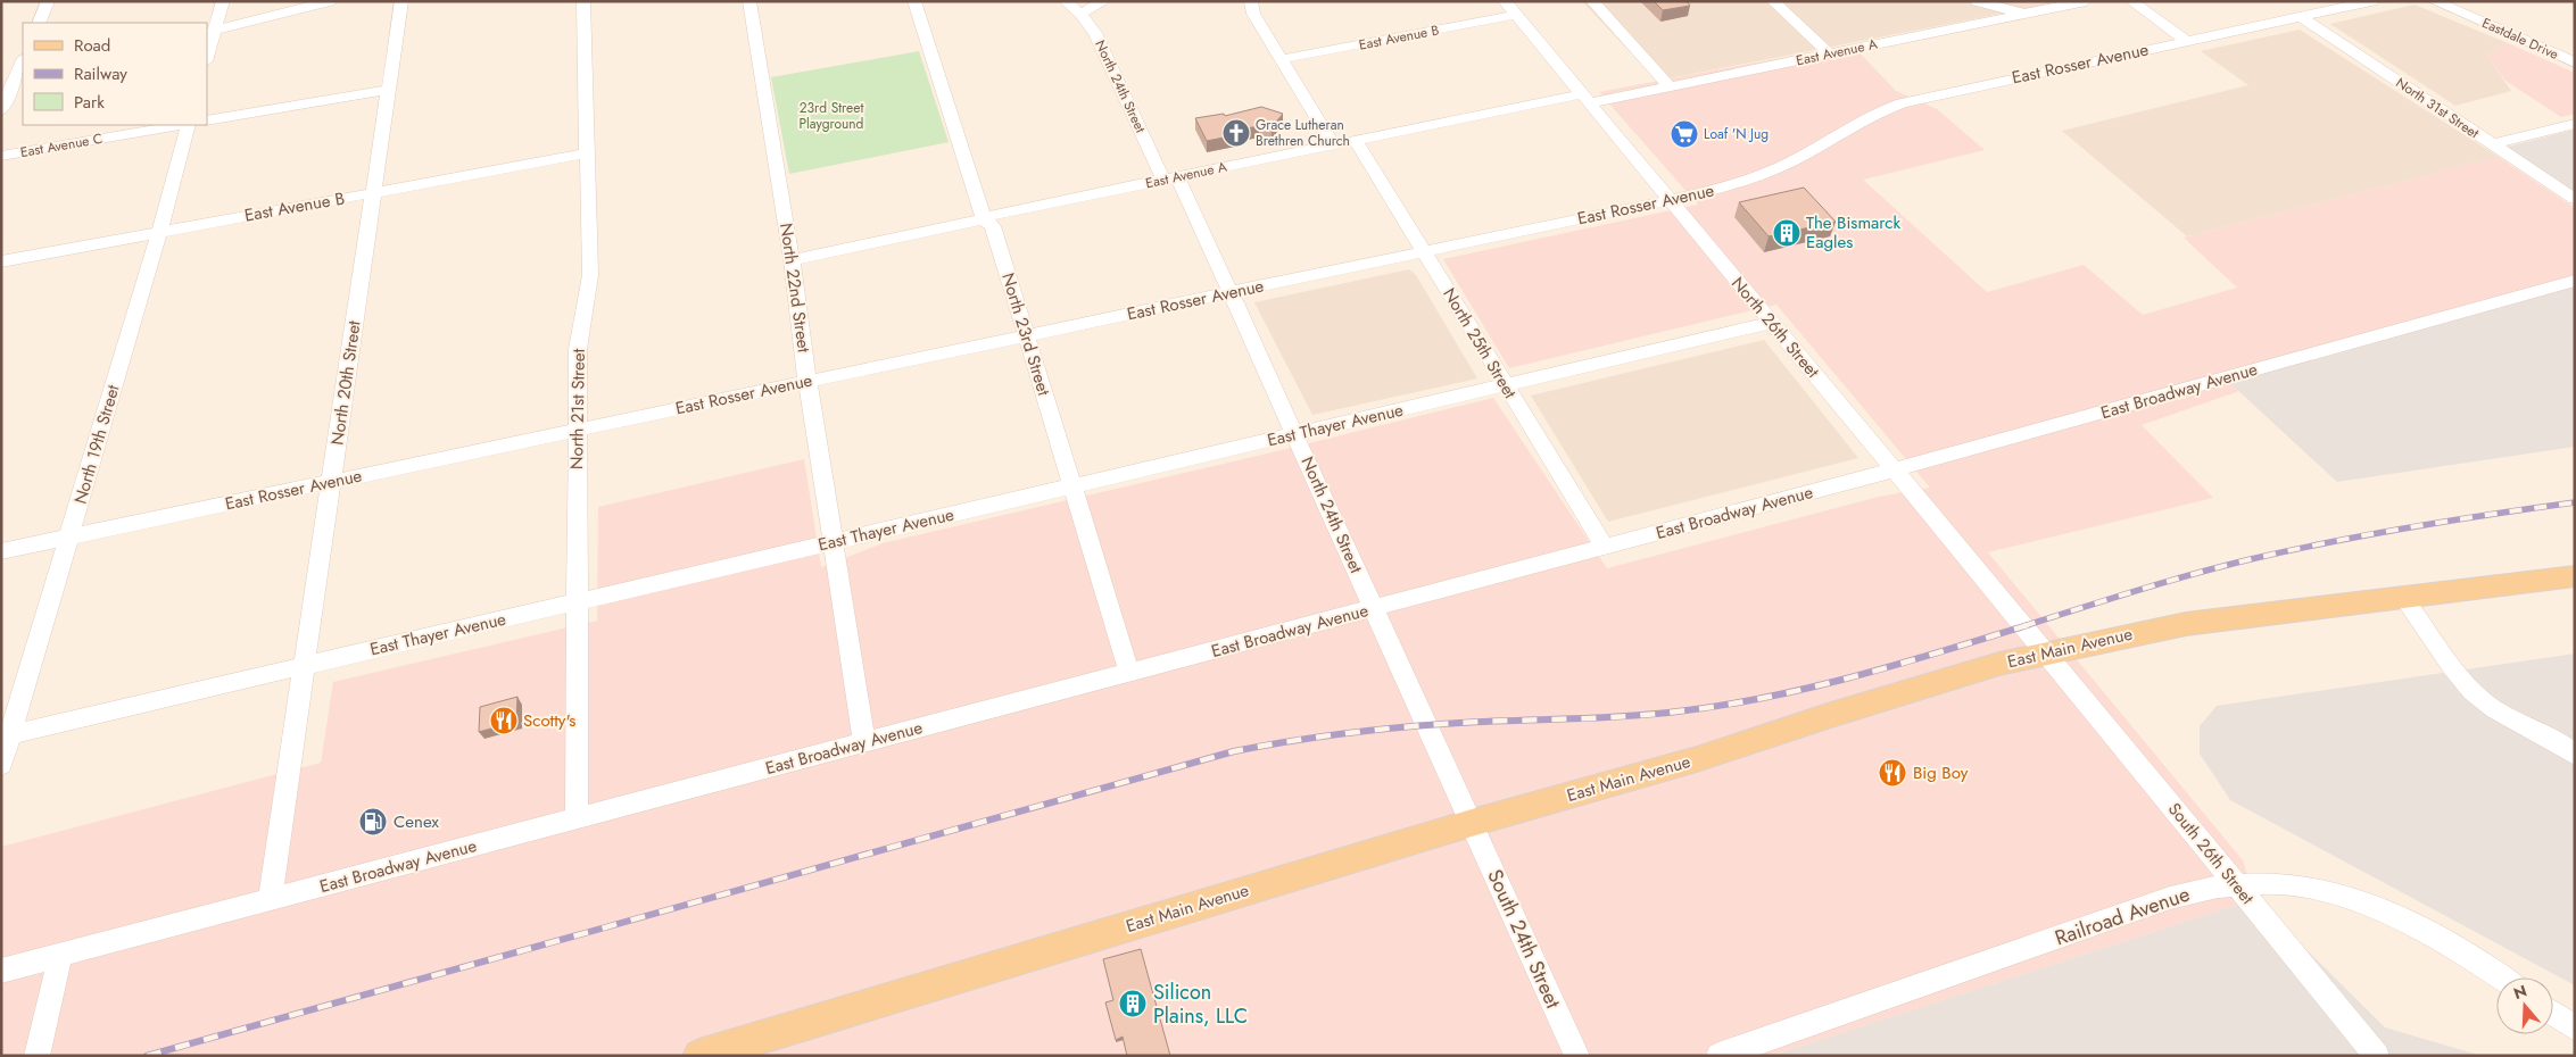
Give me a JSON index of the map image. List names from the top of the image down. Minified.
{"streets":{"main road":["East Main Avenue"],"street":["East Avenue B","Eastdale Drive","East Avenue A","East Rosser Avenue","North 24th Street","North 31st Street","East Avenue C","North 22nd Street","North 26th Street","North 23rd Street","North 25th Street","North 20th Street","East Broadway Avenue","North 21st Street","East Thayer Avenue","North 19th Street","South 26th Street","Railroad Avenue","South 24th Street"]},"crossings":[["East Avenue B","North 26th Street"],["East Avenue B","North 20th Street"],["East Avenue B","North 21st Street"],["East Avenue B","North 19th Street"],["East Avenue A","North 24th Street"],["East Avenue A","North 22nd Street"],["East Avenue A","North 26th Street"],["East Avenue A","North 23rd Street"],["East Avenue A","North 25th Street"],["East Rosser Avenue","North 24th Street"],["East Rosser Avenue","North 31st Street"],["East Rosser Avenue","North 22nd Street"],["East Rosser Avenue","North 26th Street"],["East Rosser Avenue","North 23rd Street"],["East Rosser Avenue","North 25th Street"],["East Rosser Avenue","North 20th Street"],["East Rosser Avenue","North 21st Street"],["East Rosser Avenue","North 19th Street"],["North 24th Street","East Broadway Avenue"],["North 24th Street","East Thayer Avenue"],["North 24th Street","East Main Avenue"],["North 24th Street","South 24th Street"],["North 22nd Street","East Broadway Avenue"],["North 22nd Street","East Thayer Avenue"],["North 26th Street","East Broadway Avenue"],["North 26th Street","East Thayer Avenue"],["North 26th Street","East Main Avenue"],["North 26th Street","South 26th Street"],["North 23rd Street","East Broadway Avenue"],["North 23rd Street","East Thayer Avenue"],["North 25th Street","East Broadway Avenue"],["North 25th Street","East Thayer Avenue"],["North 20th Street","East Broadway Avenue"],["North 20th Street","East Thayer Avenue"],["East Broadway Avenue","North 21st Street"],["North 21st Street","East Thayer Avenue"],["East Thayer Avenue","North 19th Street"],["East Main Avenue","South 26th Street"],["East Main Avenue","South 24th Street"],["South 26th Street","Railroad Avenue"]],"parks":["23rd Street Playground"],"places":{"church":["Grace Lutheran Brethren Church"],"supermarket":["Loaf 'N Jug"],"building":["The Bismarck Eagles","Silicon Plains, LLC"],"restaurant":["Scotty's","Big Boy"],"fuel station":["Cenex"]},"legend":["Road","Railway","Park"],"north":"top"}
